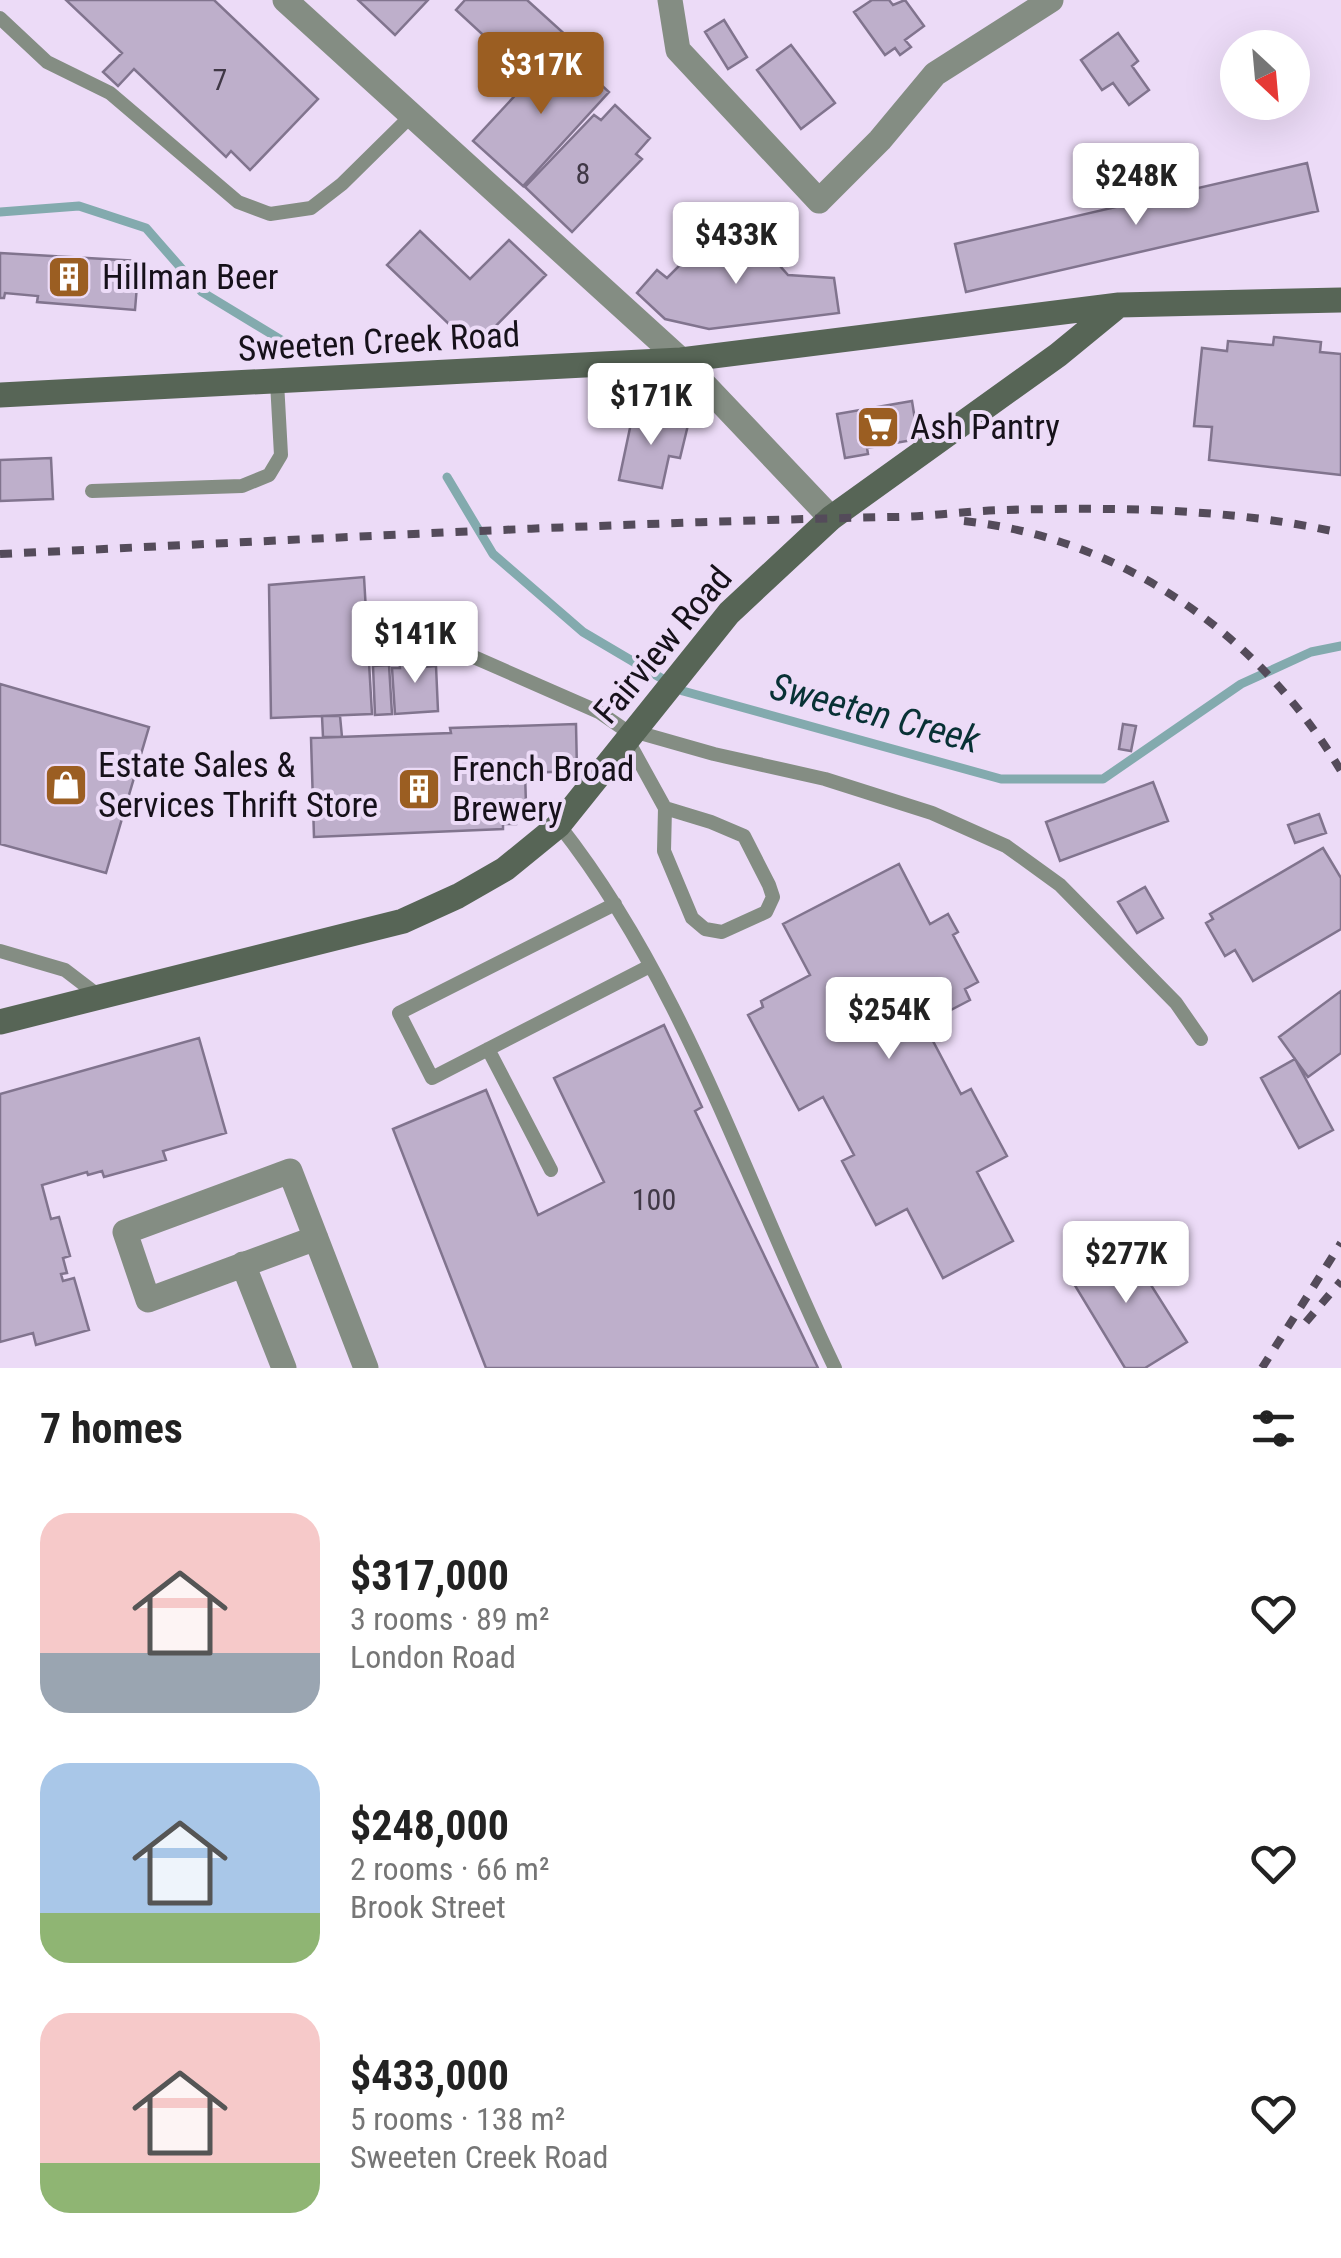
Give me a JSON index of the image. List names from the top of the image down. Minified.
{"streets":{"main road":["Sweeten Creek Road","Fairview Road"]},"crossings":[["Sweeten Creek Road","Fairview Road"]],"water":["Sweeten Creek"],"places":{"building":["Hillman Beer","French Broad Brewery"],"supermarket":["Ash Pantry"],"shop":["Estate Sales & Services Thrift Store"]},"house_numbers":["7","8","100"],"north":"bottom right","page":{"price":["$317K","$248K","$433K","$171K","$141K","$254K","$277K"],"heading":"7 homes","list":[{"name":"$317,000","note":"3 rooms · 89 m² · London Road"},{"name":"$248,000","note":"2 rooms · 66 m² · Brook Street"},{"name":"$433,000","note":"5 rooms · 138 m² · Sweeten Creek Road"}]}}
